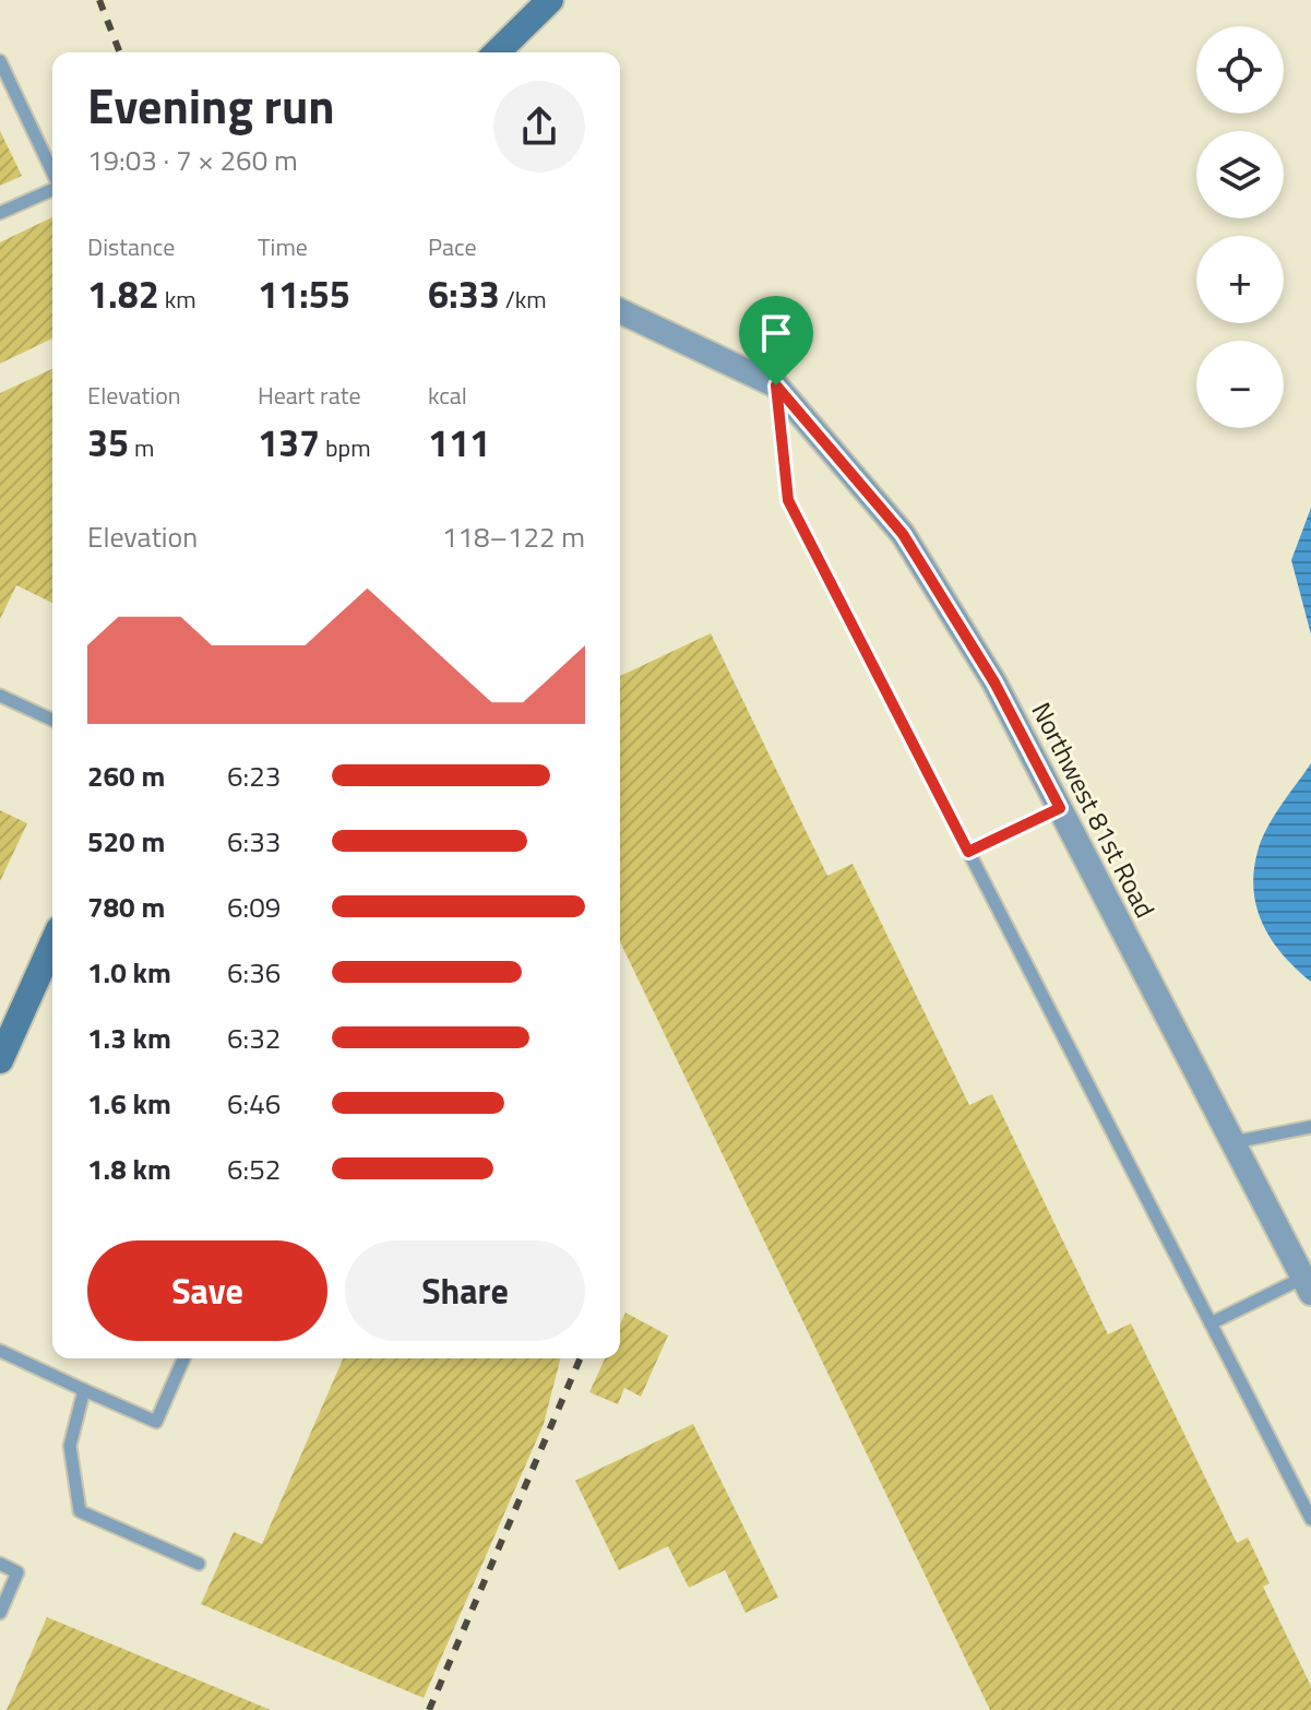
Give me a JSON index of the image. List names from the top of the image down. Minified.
{"streets":{"street":["Northwest 81st Road"]},"page":{"map_buttons":["+","−"],"heading":["Evening run","19:03 · 7 × 260 m"],"stats":[["Distance","1.82 km"],["Time","11:55"],["Pace","6:33 /km"],["Elevation","35 m"],["Heart rate","137 bpm"],["kcal","111"]],"chart":["Elevation","118–122 m"],"list":[{"name":"260 m","note":"6:23"},{"name":"520 m","note":"6:33"},{"name":"780 m","note":"6:09"},{"name":"1.0 km","note":"6:36"},{"name":"1.3 km","note":"6:32"},{"name":"1.6 km","note":"6:46"},{"name":"1.8 km","note":"6:52"}],"buttons":["Save","Share"]}}
